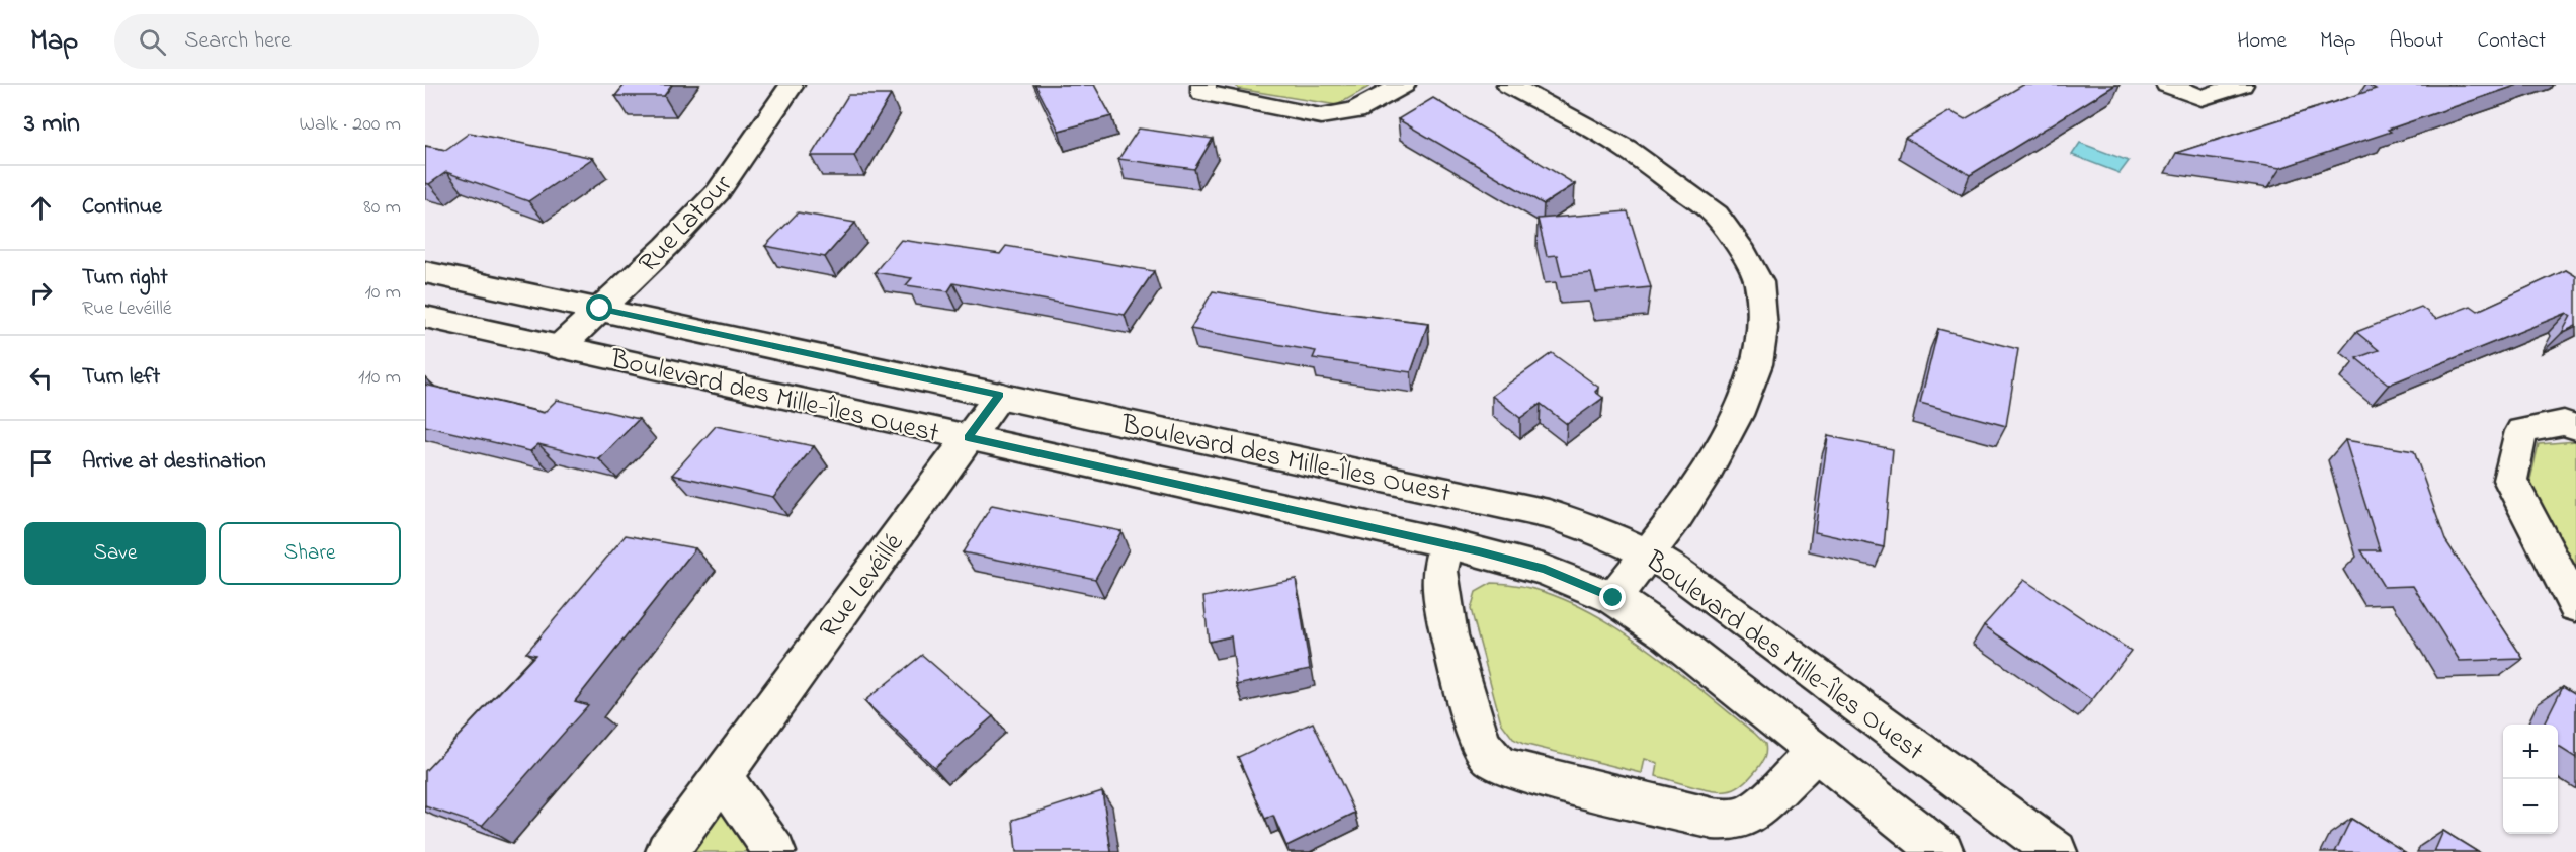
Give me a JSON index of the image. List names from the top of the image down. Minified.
{"streets":{"street":["Rue Latour","Boulevard des Mille-Îles Ouest","Rue Levéillé"]},"crossings":[["Rue Latour","Boulevard des Mille-Îles Ouest"],["Boulevard des Mille-Îles Ouest","Rue Levéillé"]],"page":{"header":"Map","search":"Search here","nav":["Home","Map","About","Contact"],"heading":["3 min","Walk · 200 m"],"list":[["Continue","80 m"],["Turn right","Rue Levéillé","10 m"],["Turn left","110 m"],"Arrive at destination"],"buttons":["Save","Share"],"map_buttons":["+","−"]}}
